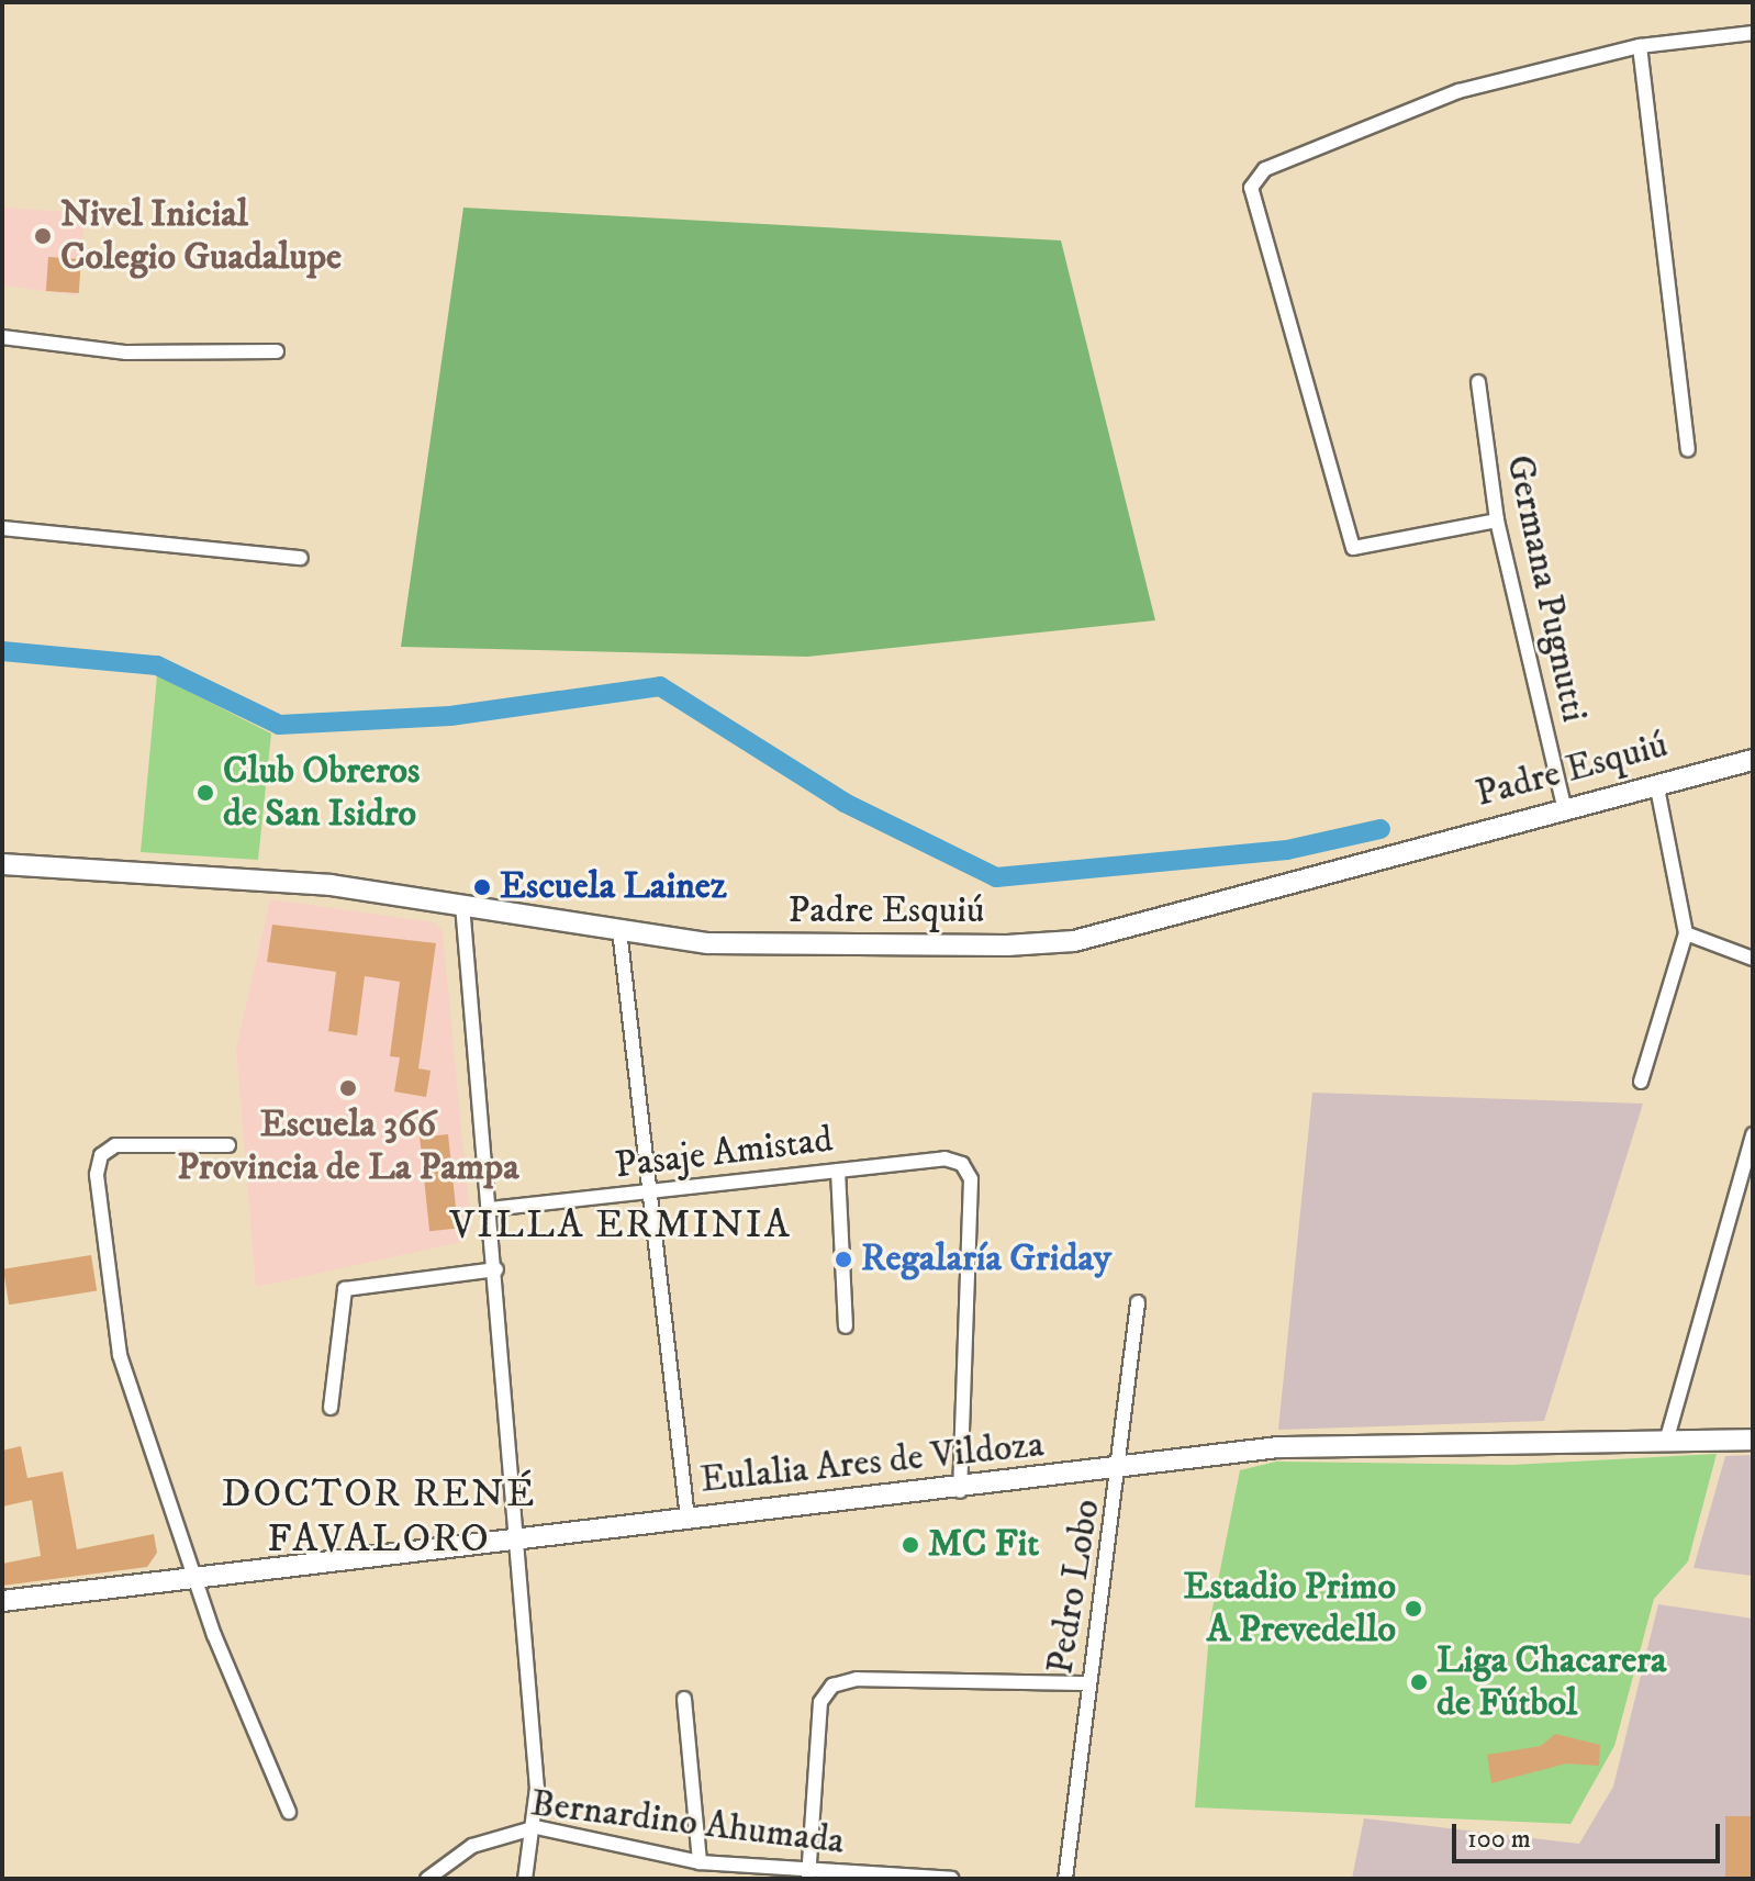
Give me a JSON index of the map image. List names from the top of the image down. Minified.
{"streets":{"street":["Germana Pugnutti","Padre Esquiú","Pasaje Amistad","Eulalia Ares de Vildoza","Pedro Lobo","Bernardino Ahumada"]},"crossings":[["Germana Pugnutti","Padre Esquiú"],["Pasaje Amistad","Eulalia Ares de Vildoza"],["Eulalia Ares de Vildoza","Pedro Lobo"]],"districts":["VILLA ERMINIA","DOCTOR RENÉ FAVALORO"],"places":["Nivel Inicial Colegio Guadalupe","Club Obreros de San Isidro","Escuela Lainez","Escuela 366 Provincia de La Pampa","Regalaría Griday","MC Fit","Estadio Primo A Prevedello","Liga Chacarera de Fútbol"],"scale_bar":"100 m"}
